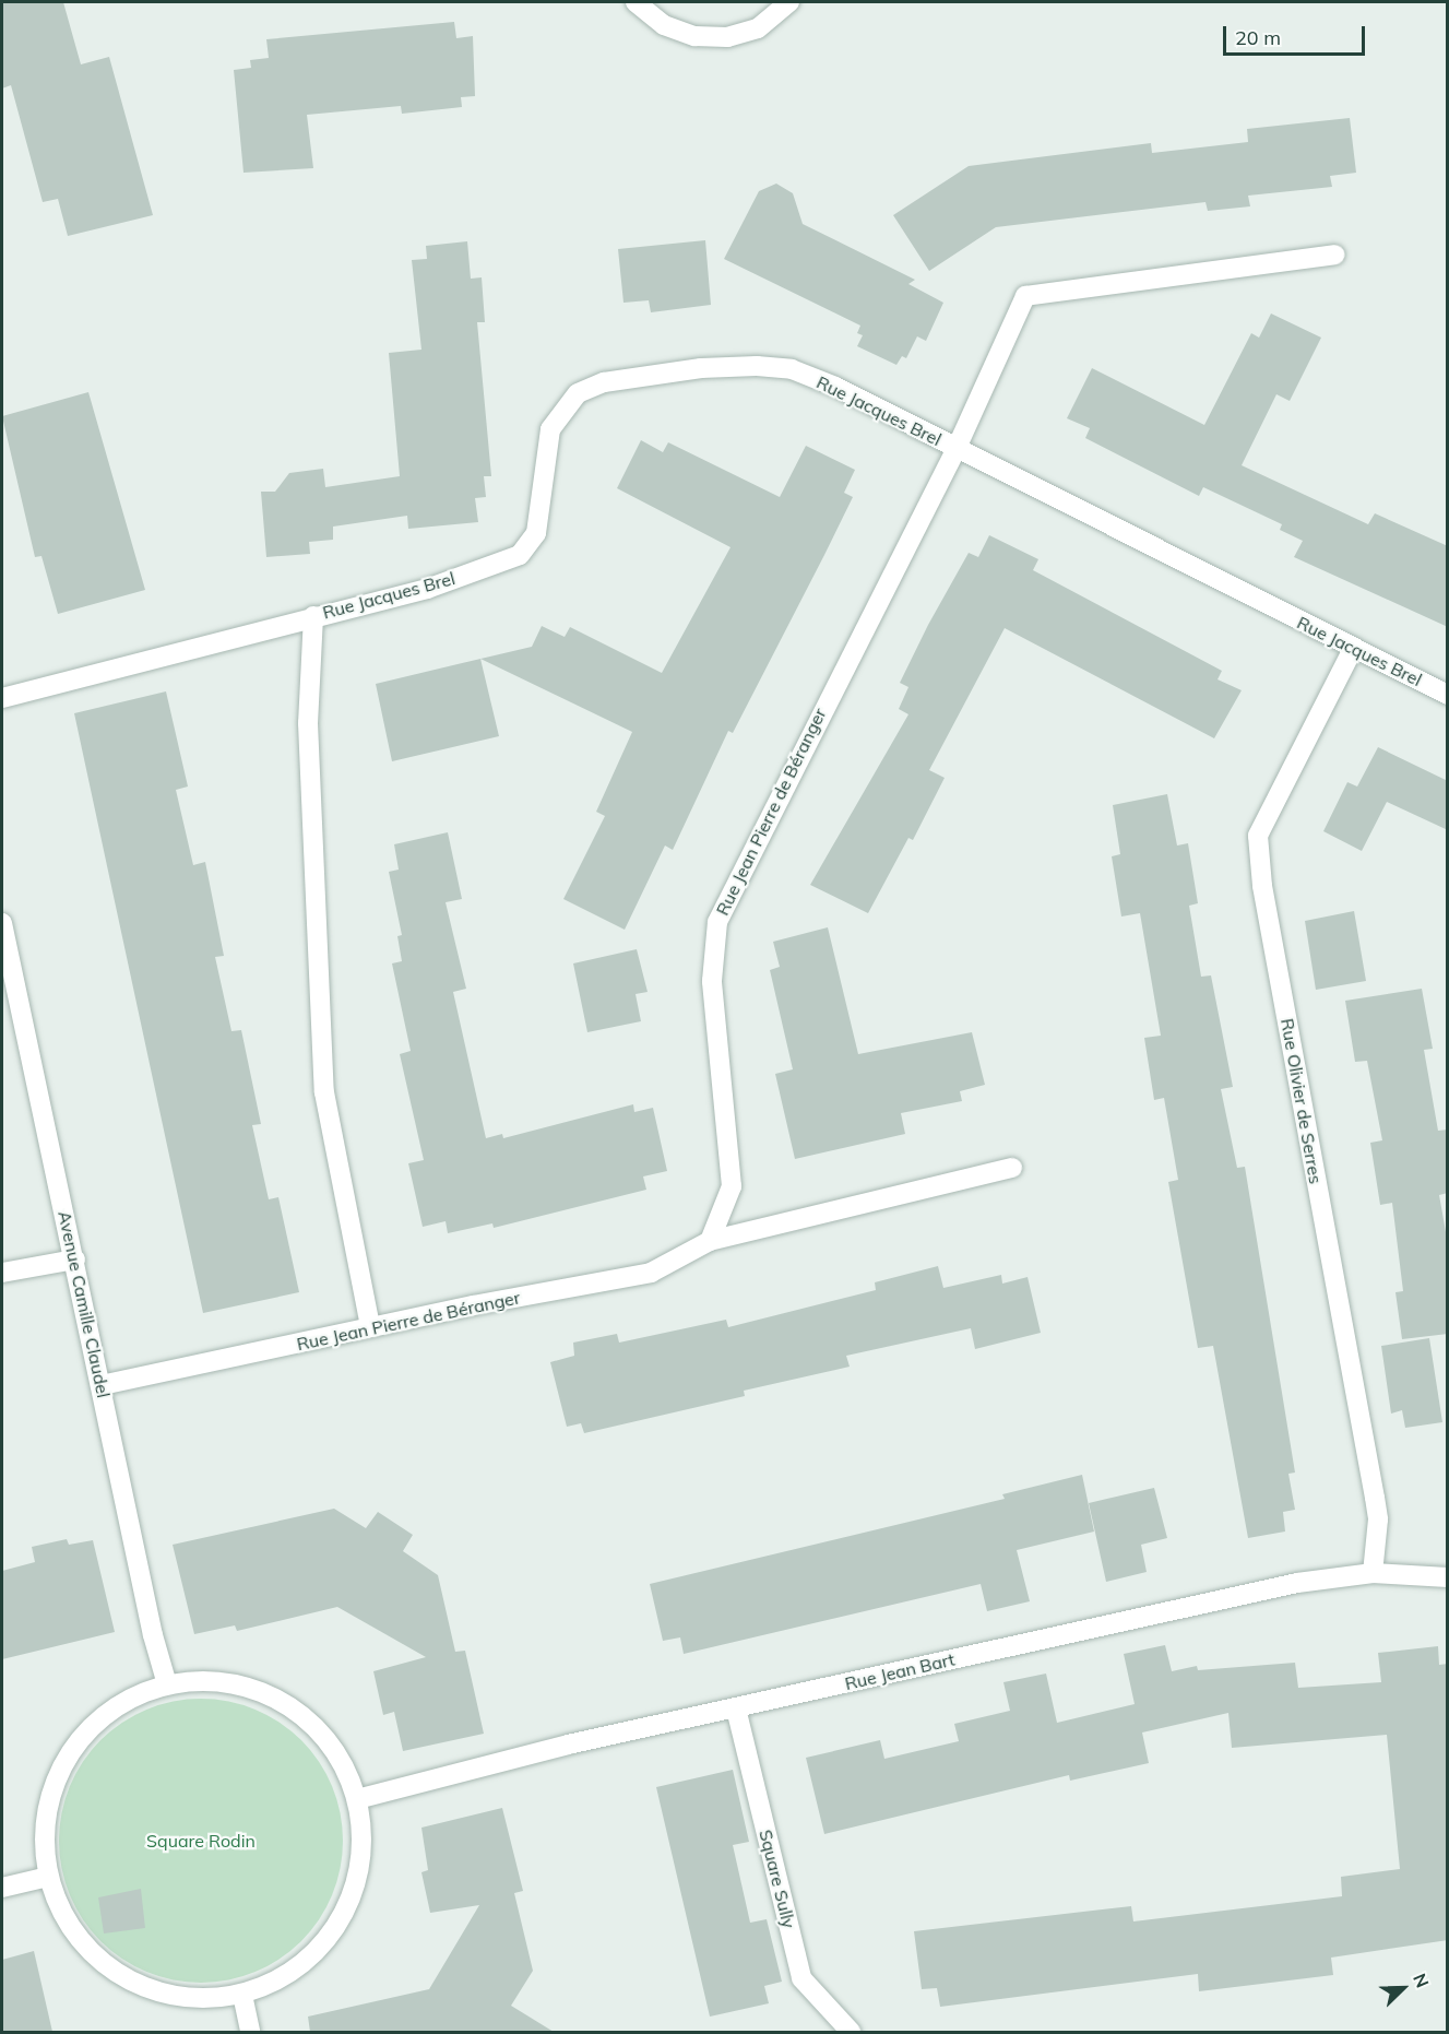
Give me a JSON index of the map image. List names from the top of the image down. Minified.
{"streets":{"street":["Rue Jacques Brel","Rue Jean Pierre de Béranger","Rue Olivier de Serres","Avenue Camille Claudel","Rue Jean Bart","Square Sully"]},"crossings":[["Rue Jacques Brel","Rue Jean Pierre de Béranger"],["Rue Jacques Brel","Rue Olivier de Serres"],["Rue Jean Pierre de Béranger","Avenue Camille Claudel"],["Rue Olivier de Serres","Rue Jean Bart"],["Rue Jean Bart","Square Sully"]],"parks":["Square Rodin"],"scale_bar":"20 m","north":"top right"}
